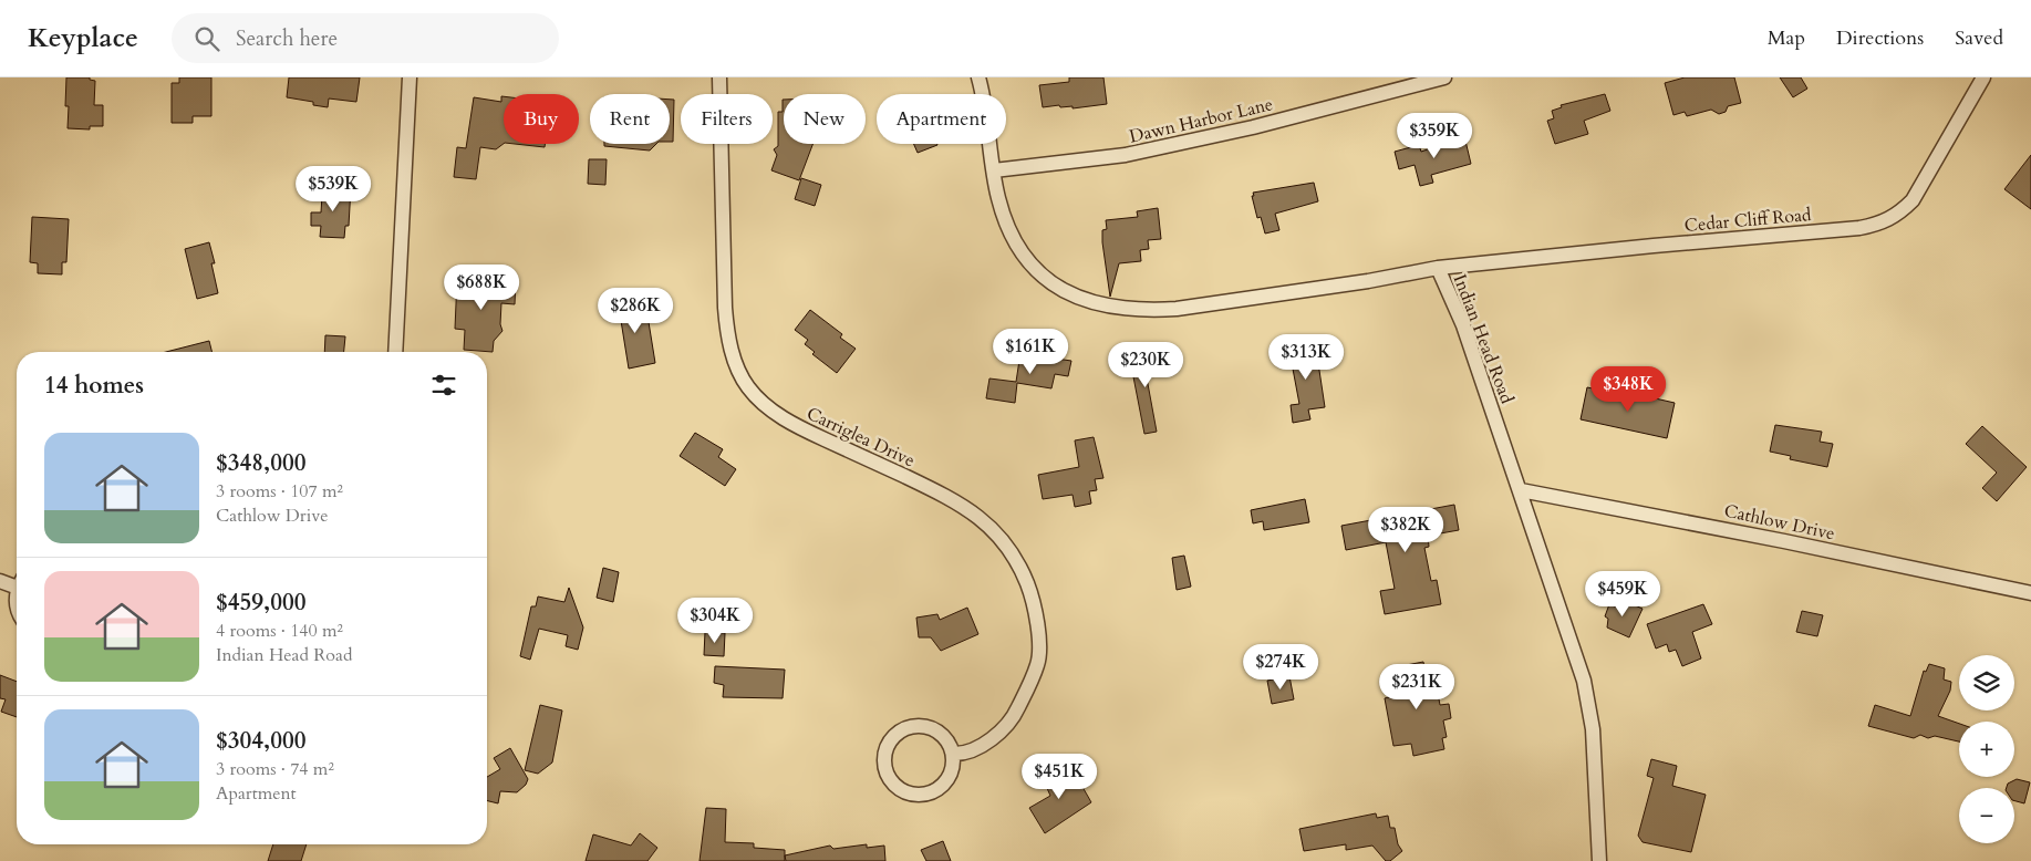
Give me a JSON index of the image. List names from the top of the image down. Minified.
{"streets":{"street":["Dawn Harbor Lane","Cedar Cliff Road","Indian Head Road","Carriglea Drive","Cathlow Drive"]},"crossings":[["Dawn Harbor Lane","Indian Head Road"],["Cedar Cliff Road","Indian Head Road"],["Indian Head Road","Cathlow Drive"]],"page":{"header":"Keyplace","search":"Search here","nav":["Map","Directions","Saved"],"chip":["Buy","Rent","Filters","New","Apartment"],"price":["$359K","$539K","$688K","$286K","$161K","$313K","$230K","$348K","$382K","$459K","$304K","$274K","$231K","$451K"],"heading":"14 homes","list":[{"name":"$348,000","note":"3 rooms · 107 m² · Cathlow Drive"},{"name":"$459,000","note":"4 rooms · 140 m² · Indian Head Road"},{"name":"$304,000","note":"3 rooms · 74 m² · Apartment"}],"map_buttons":["+","−"]}}
